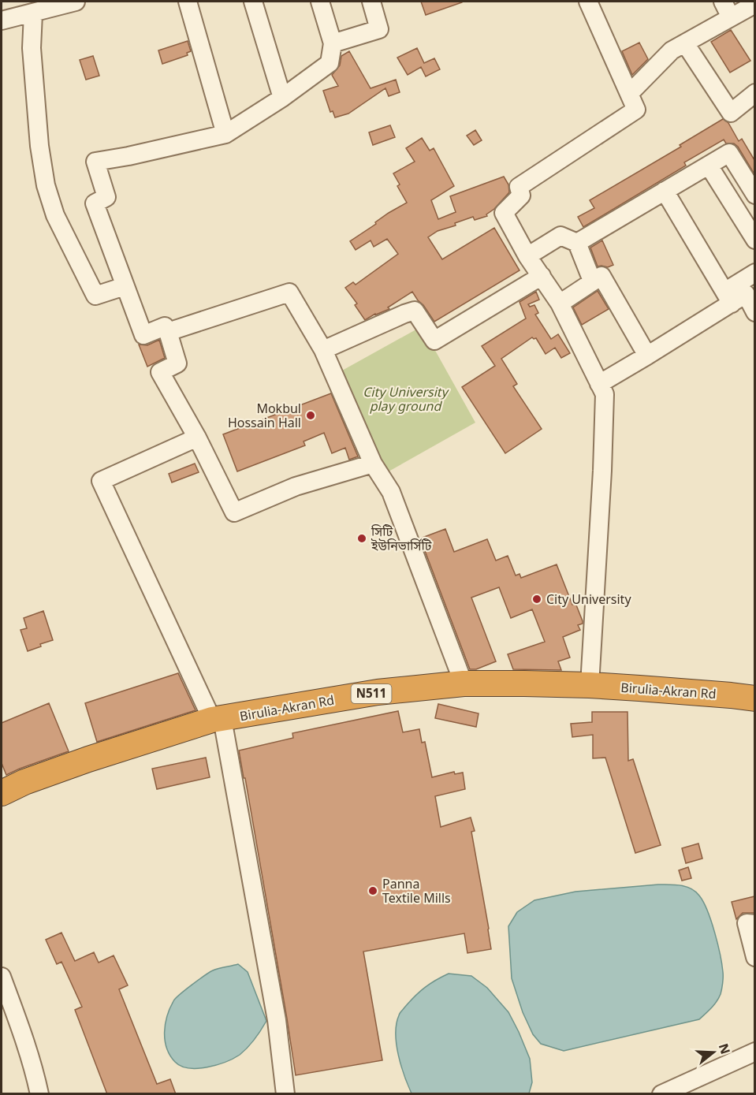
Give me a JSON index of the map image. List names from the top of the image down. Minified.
{"streets":{"highway":["Birulia-Akran Rd","N511"]},"parks":["City University play ground"],"places":["Mokbul Hossain Hall","সিটি ইউনিভার্সিটি","City University","Panna Textile Mills"],"north":"right"}
